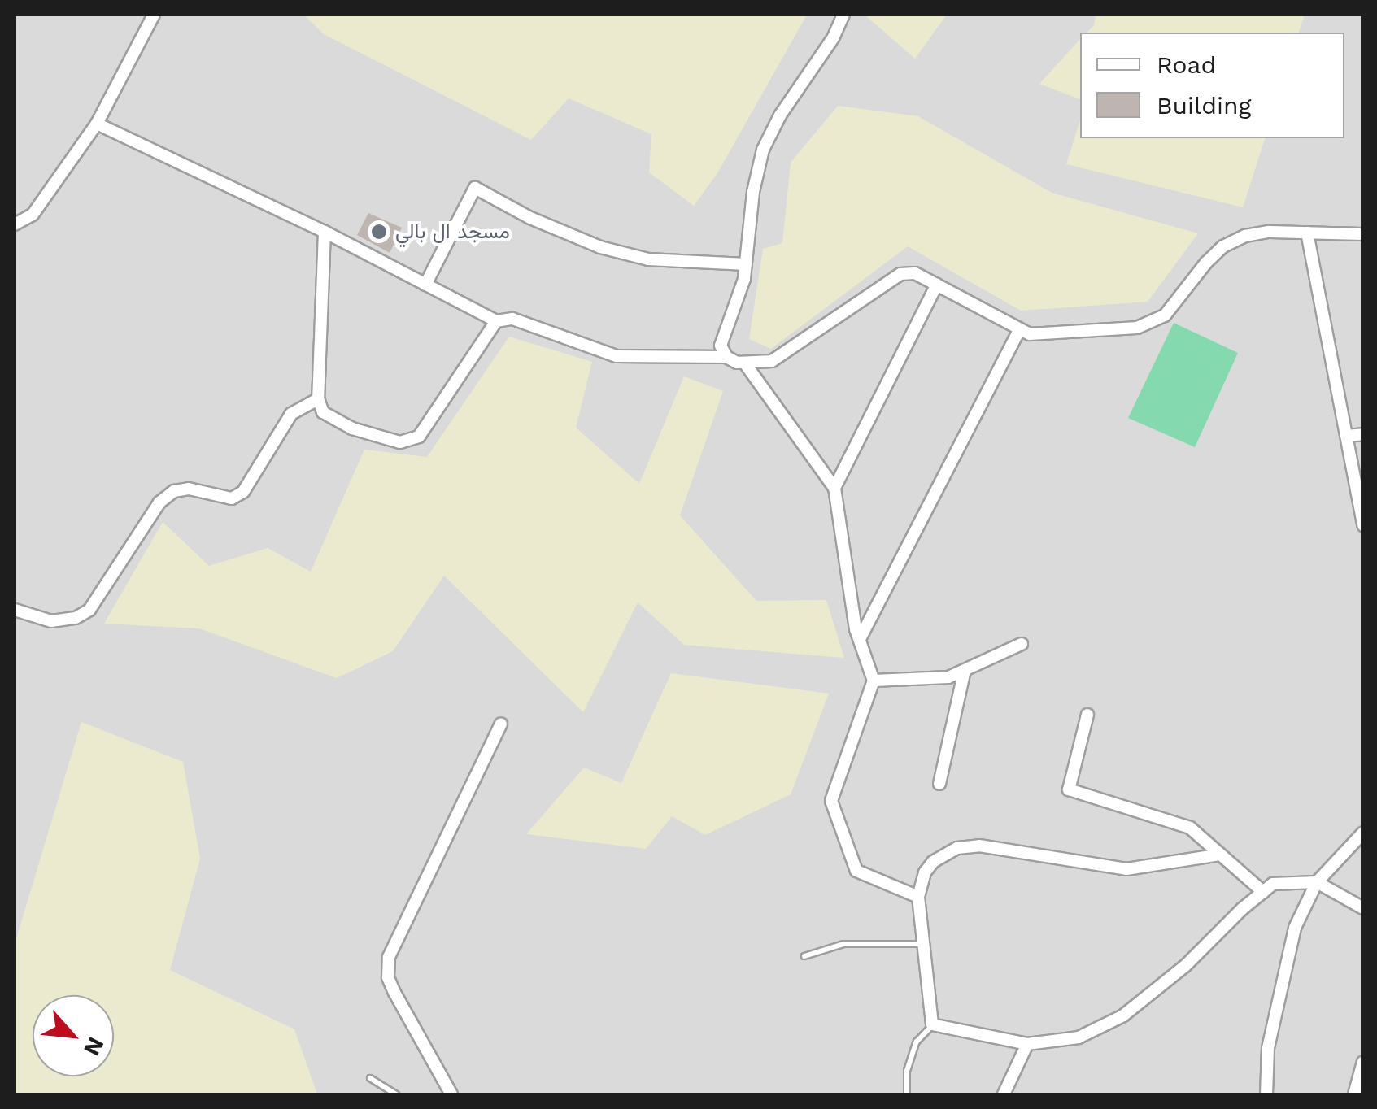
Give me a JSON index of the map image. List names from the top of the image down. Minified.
{"places":["مسجد ال بالي"],"legend":["Road","Building"],"north":"bottom right"}
